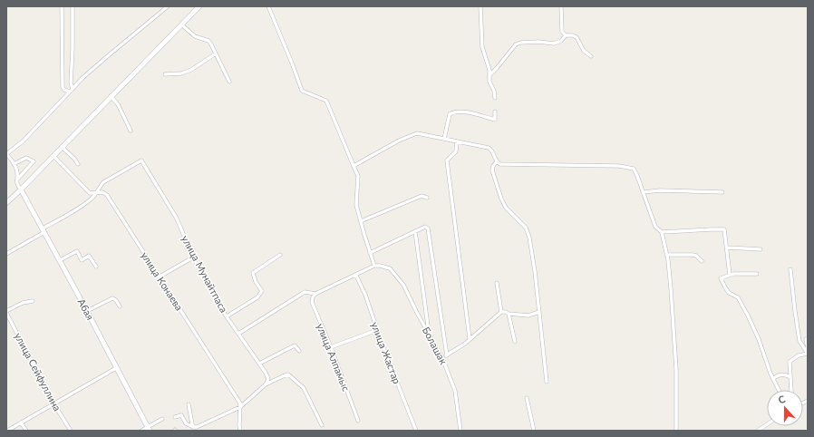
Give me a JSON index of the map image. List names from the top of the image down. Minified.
{"streets":{"main road":["Абая"],"street":["улица Мунайтпаса","улица Конаева","Болашак","улица Жастар","улица Алпамыс","улица Сейфуллина"]},"crossings":[["улица Мунайтпаса","улица Конаева"]],"north":"top"}
